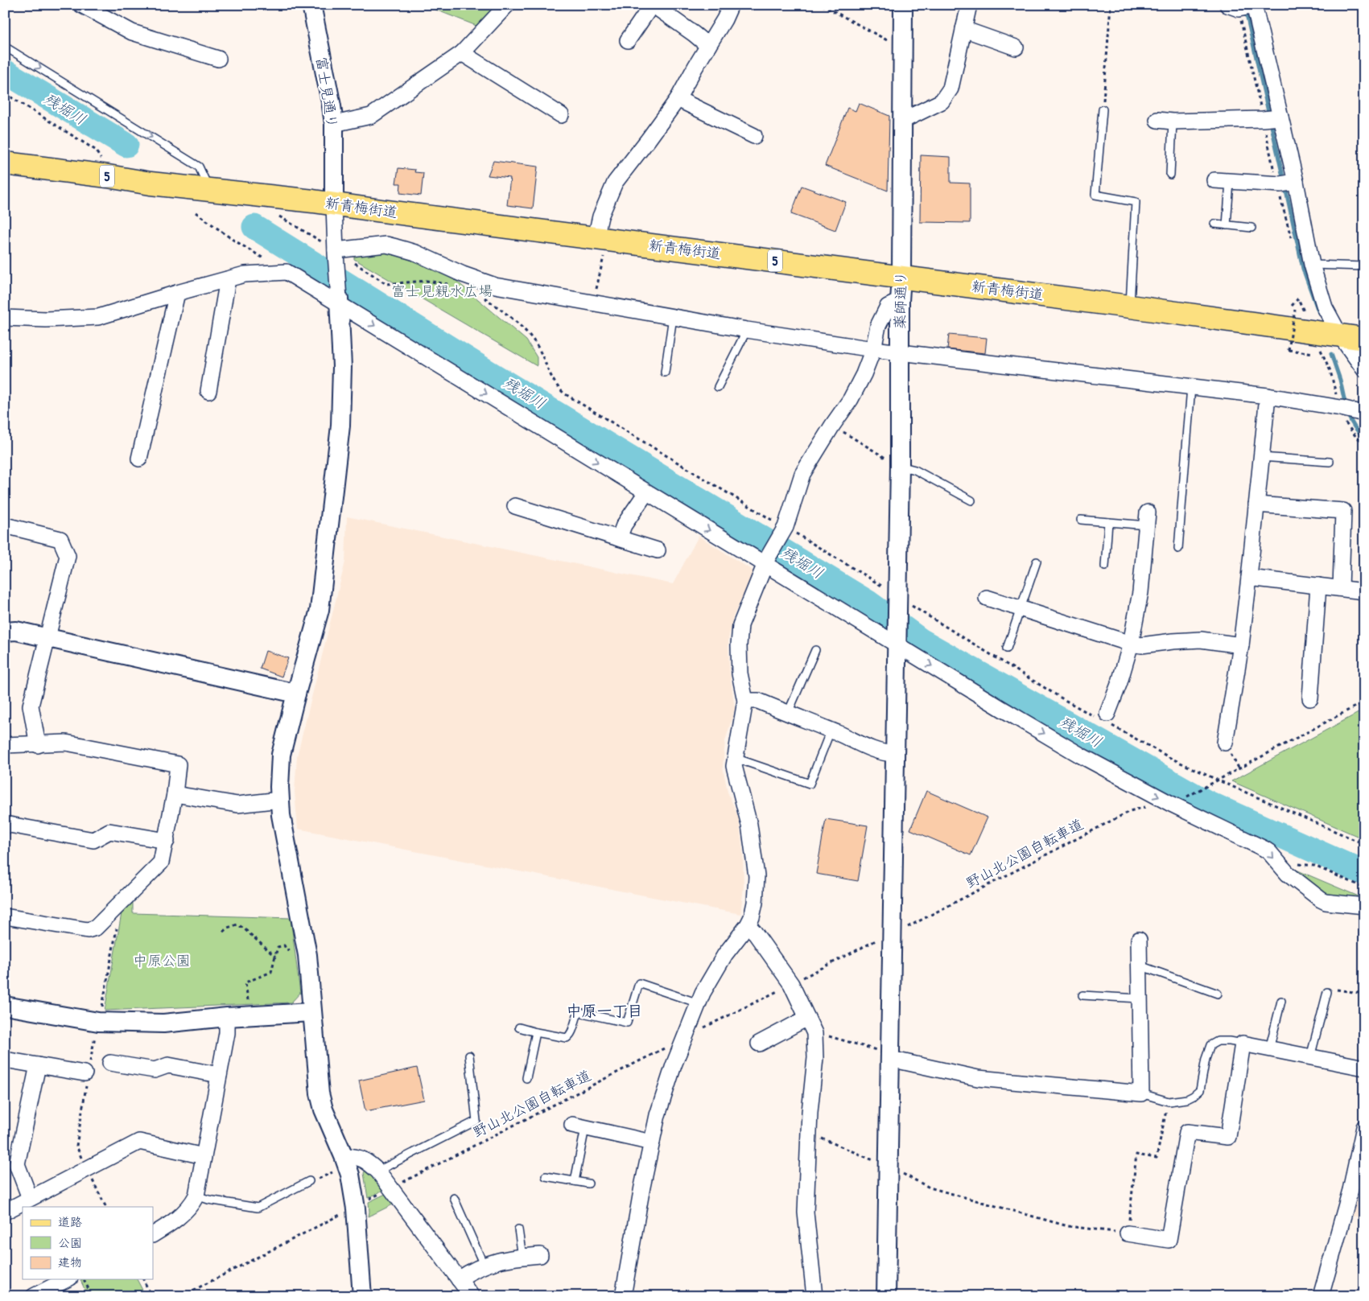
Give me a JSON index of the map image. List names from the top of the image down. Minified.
{"streets":{"main road":["5","新青梅街道"],"street":["富士見通り","薬師通り"],"path":["野山北公園自転車道"]},"crossings":[["富士見通り","新青梅街道"],["新青梅街道","薬師通り"]],"districts":["中原一丁目"],"water":["残堀川"],"parks":["富士見親水広場","中原公園"],"legend":["道路","公園","建物"]}
